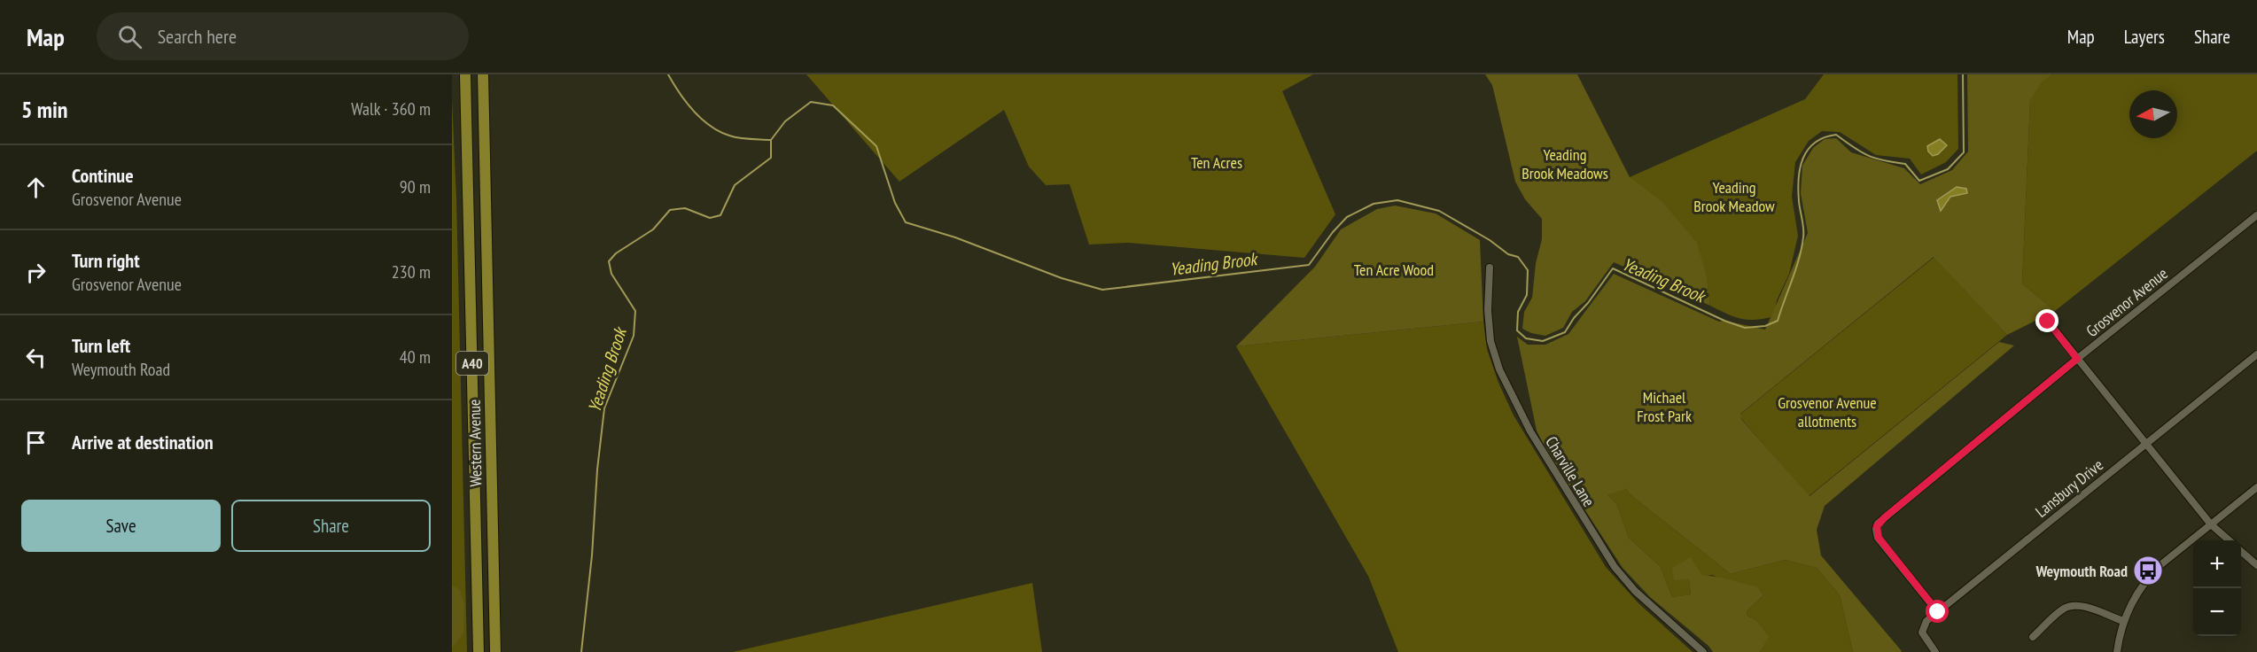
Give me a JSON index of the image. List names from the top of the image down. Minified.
{"streets":{"highway":["A40","Western Avenue"],"street":["Grosvenor Avenue","Charville Lane","Lansbury Drive"]},"crossings":[["Grosvenor Avenue","Lansbury Drive"]],"water":["Yeading Brook"],"parks":["Yeading Brook Meadows","Ten Acres","Yeading Brook Meadow","Ten Acre Wood","Michael Frost Park","Grosvenor Avenue allotments"],"places":{"bus stop":["Weymouth Road"]},"north":"left","page":{"header":"Map","search":"Search here","nav":["Map","Layers","Share"],"heading":["5 min","Walk · 360 m"],"list":[["Continue","Grosvenor Avenue","90 m"],["Turn right","Grosvenor Avenue","230 m"],["Turn left","Weymouth Road","40 m"],"Arrive at destination"],"buttons":["Save","Share"],"map_buttons":["+","−"]}}
